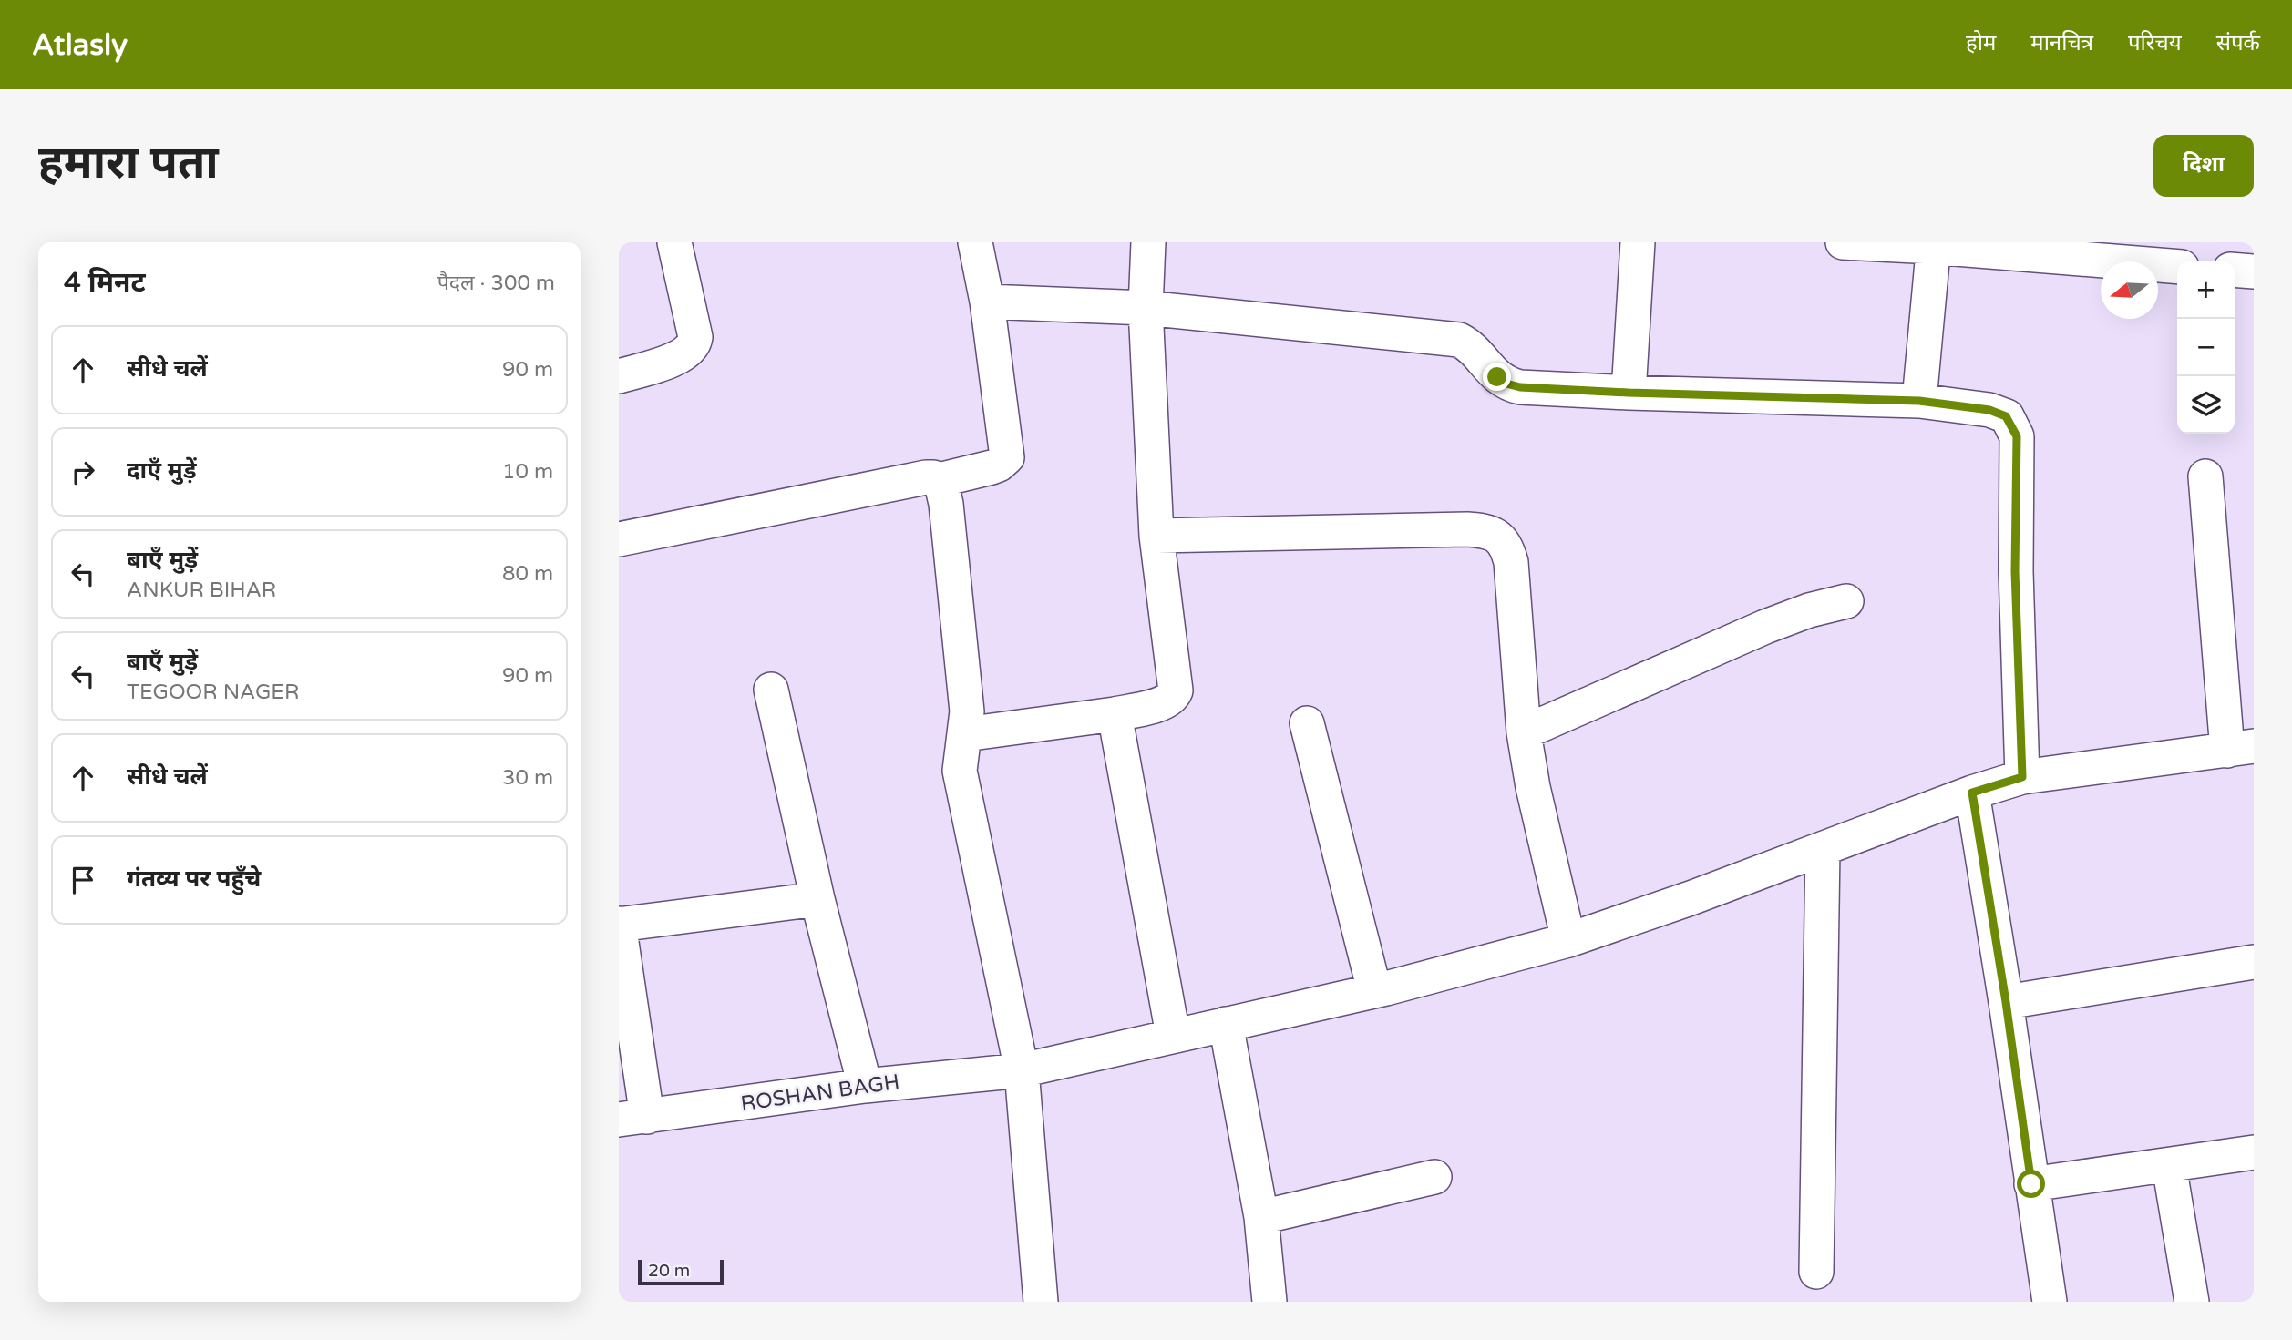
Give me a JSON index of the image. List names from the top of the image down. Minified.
{"streets":{"street":["ROSHAN BAGH"]},"scale_bar":"20 m","north":"left","page":{"header":"Atlasly","nav":["होम","मानचित्र","परिचय","संपर्क"],"buttons":"दिशा","title":"हमारा पता","heading":["4 मिनट","पैदल · 300 m"],"map_buttons":["+","−"],"list":[["सीधे चलें","90 m"],["दाएँ मुड़ें","10 m"],["बाएँ मुड़ें","ANKUR BIHAR","80 m"],["बाएँ मुड़ें","TEGOOR NAGER","90 m"],["सीधे चलें","30 m"],"गंतव्य पर पहुँचे"],"scale":"20 m"}}
